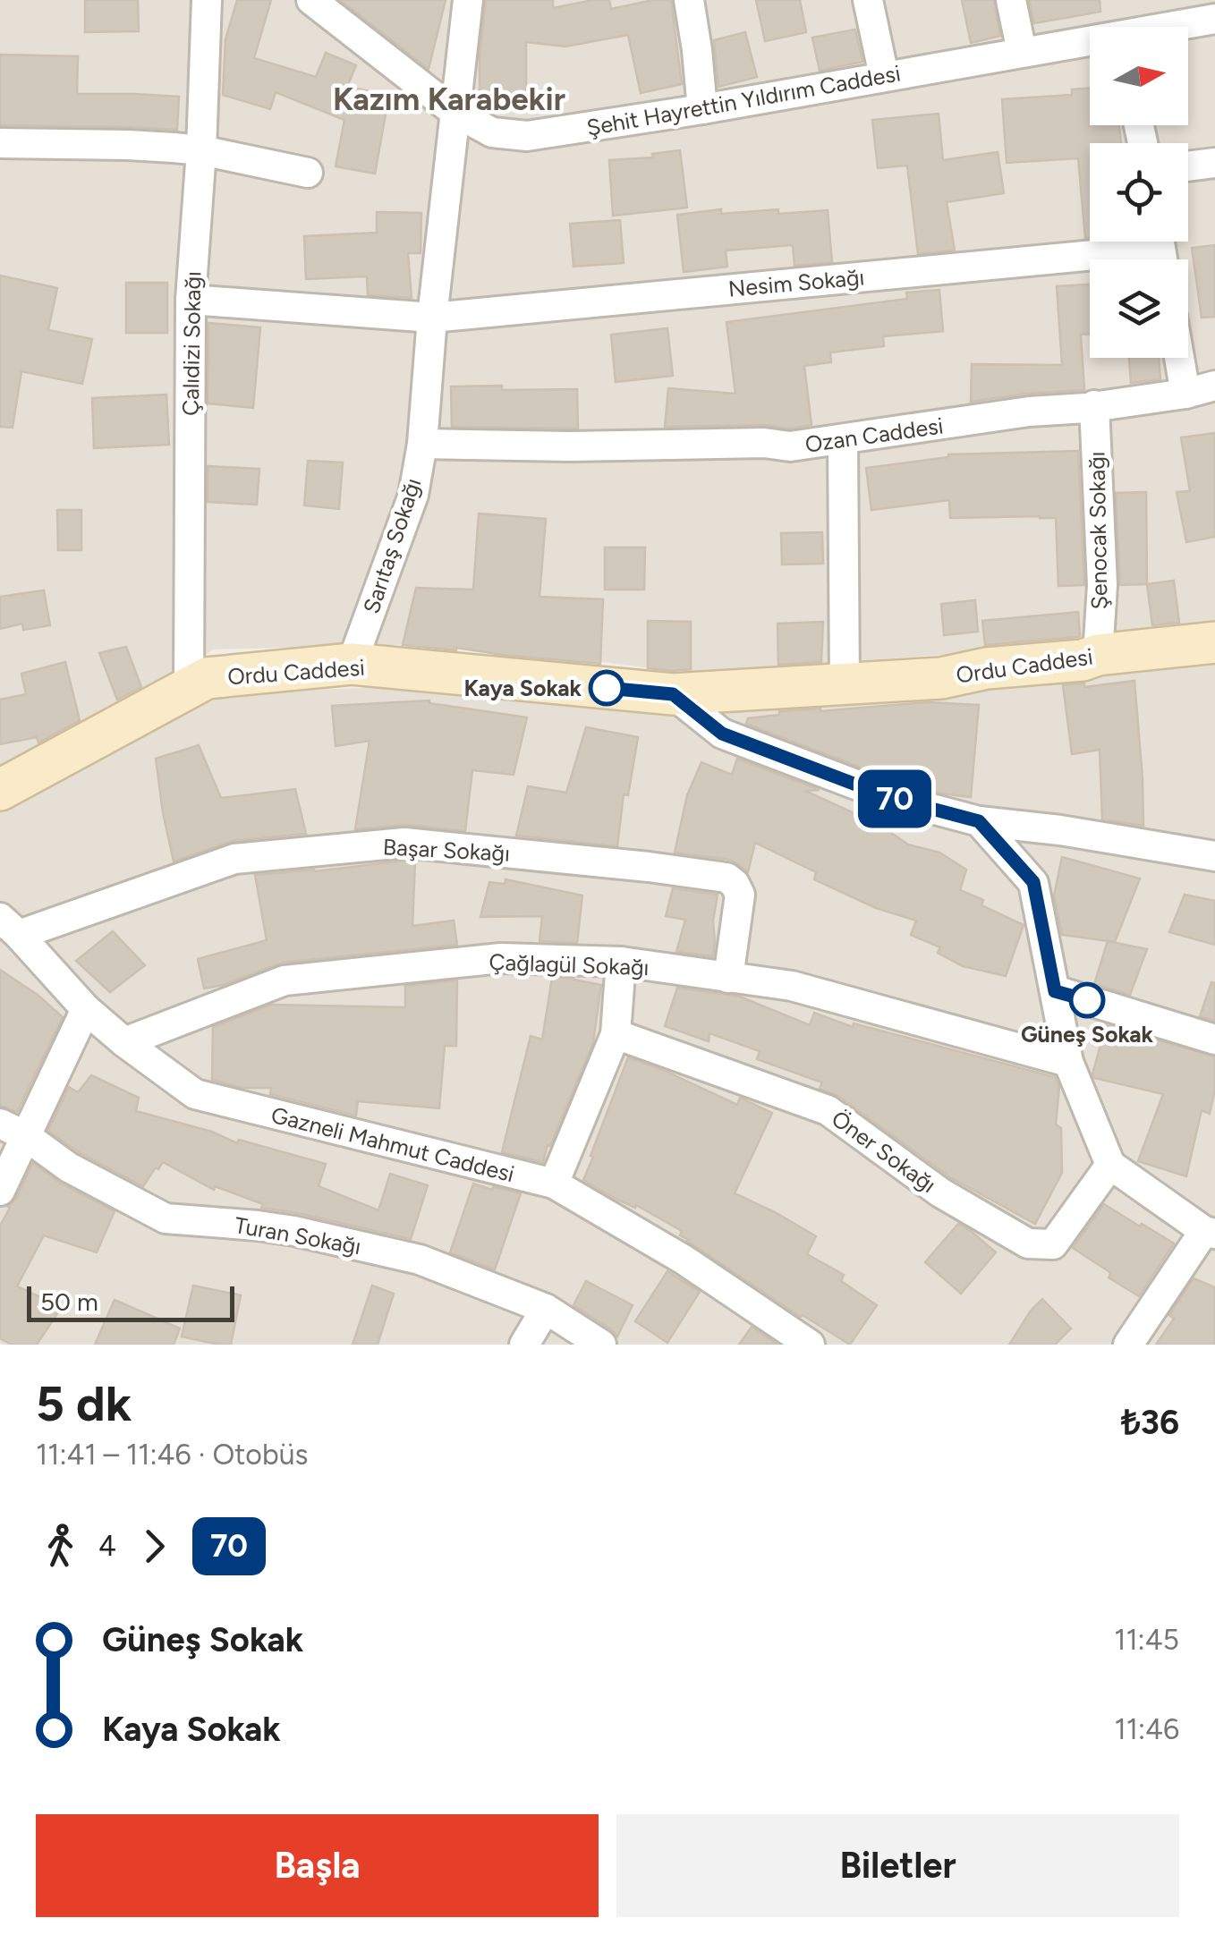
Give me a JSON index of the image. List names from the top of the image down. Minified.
{"streets":{"street":["Şehit Hayrettin Yıldırım Caddesi","Nesim Sokağı","Çalıdizi Sokağı","Ozan Caddesi","Şenocak Sokağı","Sarıtaş Sokağı","Ordu Caddesi","Başar Sokağı","Çağlagül Sokağı","Gazneli Mahmut Caddesi","Öner Sokağı","Turan Sokağı"]},"crossings":[["Şehit Hayrettin Yıldırım Caddesi","Sarıtaş Sokağı"],["Nesim Sokağı","Sarıtaş Sokağı"],["Çalıdizi Sokağı","Ordu Caddesi"],["Ozan Caddesi","Şenocak Sokağı"],["Ozan Caddesi","Sarıtaş Sokağı"],["Şenocak Sokağı","Ordu Caddesi"],["Sarıtaş Sokağı","Ordu Caddesi"],["Başar Sokağı","Çağlagül Sokağı"],["Başar Sokağı","Gazneli Mahmut Caddesi"],["Çağlagül Sokağı","Gazneli Mahmut Caddesi"]],"districts":["Kazım Karabekir"],"places":["Kaya Sokak","Güneş Sokak"],"lines":["bus line 70"],"scale_bar":"50 m","north":"right","page":{"on_map":"70","scale":"50 m","heading":["5 dk","11:41 – 11:46 · Otobüs","₺36"],"legs":["4","70"],"list":[{"name":"Güneş Sokak","value":"11:45"},{"name":"Kaya Sokak","value":"11:46"}],"buttons":["Başla","Biletler"]}}
